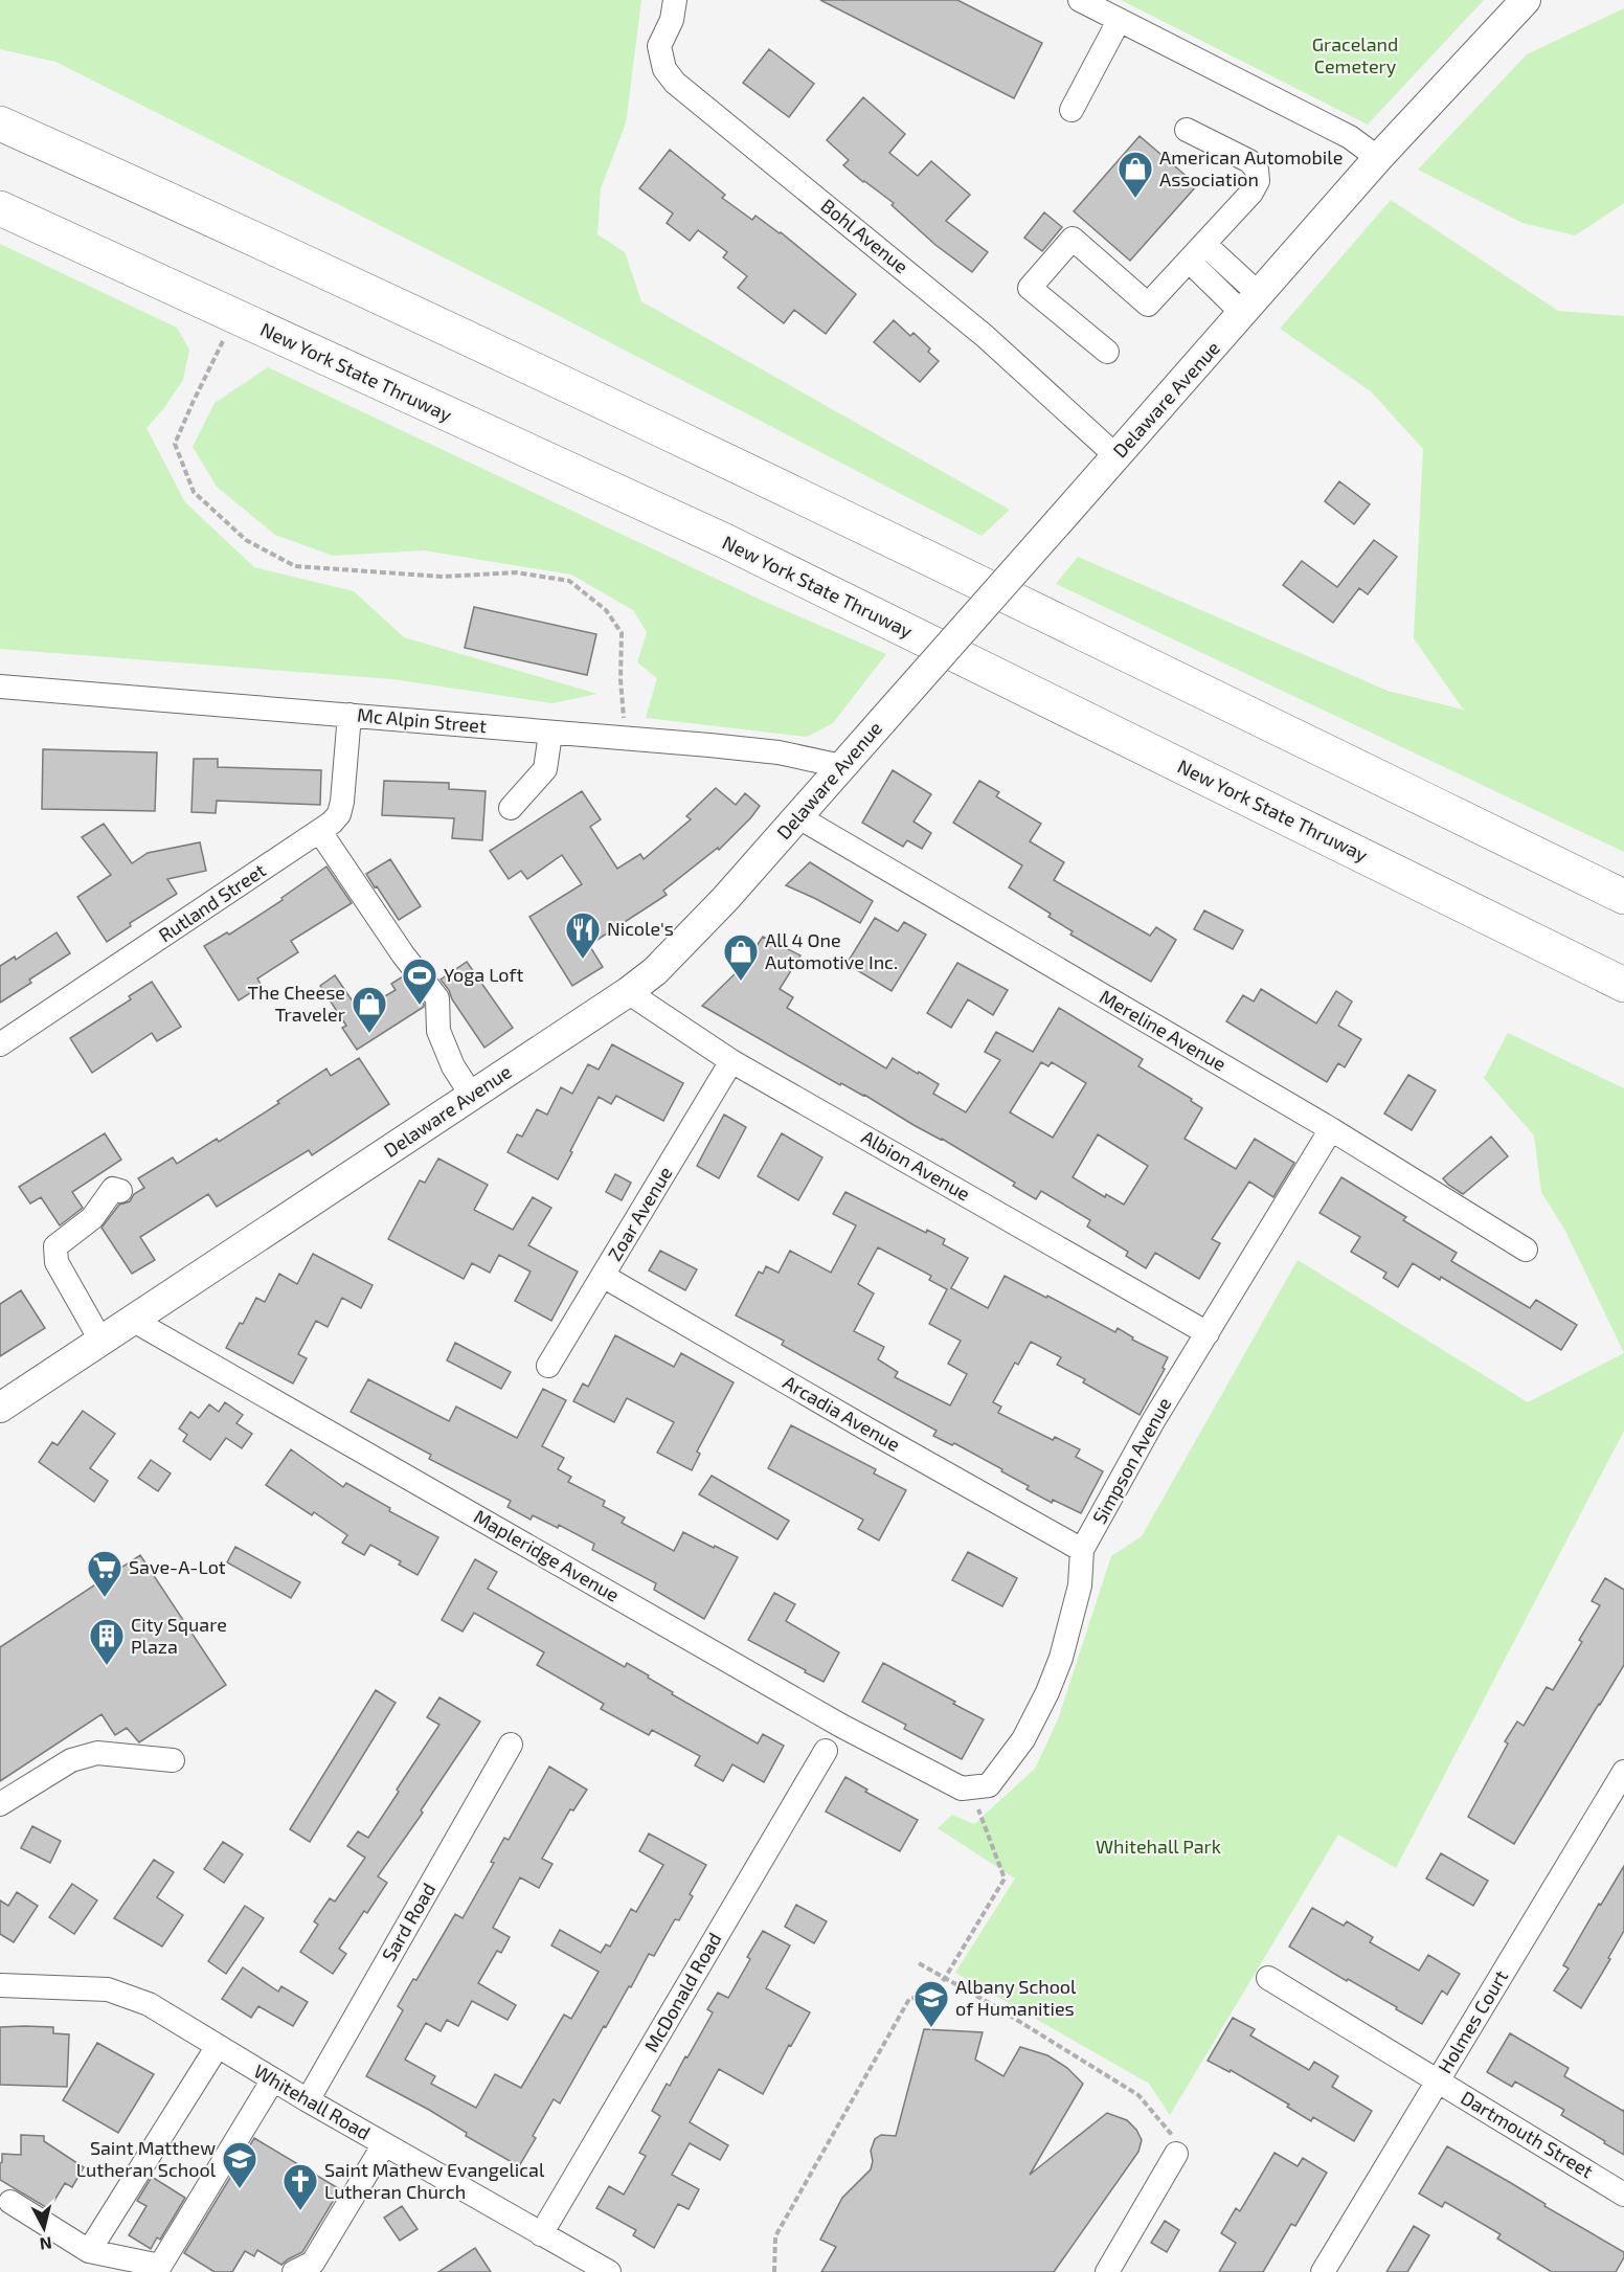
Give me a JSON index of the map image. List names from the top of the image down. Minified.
{"streets":{"highway":["New York State Thruway"],"main road":["Delaware Avenue"],"street":["Bohl Avenue","Mc Alpin Street","Rutland Street","Mereline Avenue","Albion Avenue","Zoar Avenue","Arcadia Avenue","Simpson Avenue","Mapleridge Avenue","Sard Road","McDonald Road","Holmes Court","Whitehall Road","Dartmouth Street"]},"crossings":[["Bohl Avenue","Delaware Avenue"],["Delaware Avenue","Mc Alpin Street"],["Delaware Avenue","Mereline Avenue"],["Delaware Avenue","Albion Avenue"],["Delaware Avenue","Mapleridge Avenue"],["Mc Alpin Street","Rutland Street"],["Mereline Avenue","Simpson Avenue"],["Albion Avenue","Zoar Avenue"],["Albion Avenue","Simpson Avenue"],["Zoar Avenue","Arcadia Avenue"],["Arcadia Avenue","Simpson Avenue"],["Simpson Avenue","Mapleridge Avenue"],["Sard Road","Whitehall Road"],["McDonald Road","Whitehall Road"],["Holmes Court","Dartmouth Street"]],"parks":["Graceland Cemetery","Whitehall Park"],"places":{"shop":["American Automobile Association","All 4 One Automotive Inc.","The Cheese Traveler"],"restaurant":["Nicole's"],"sports":["Yoga Loft"],"supermarket":["Save-A-Lot"],"building":["City Square Plaza"],"school or university":["Albany School of Humanities","Saint Matthew Lutheran School"],"church":["Saint Mathew Evangelical Lutheran Church"]},"north":"bottom"}
